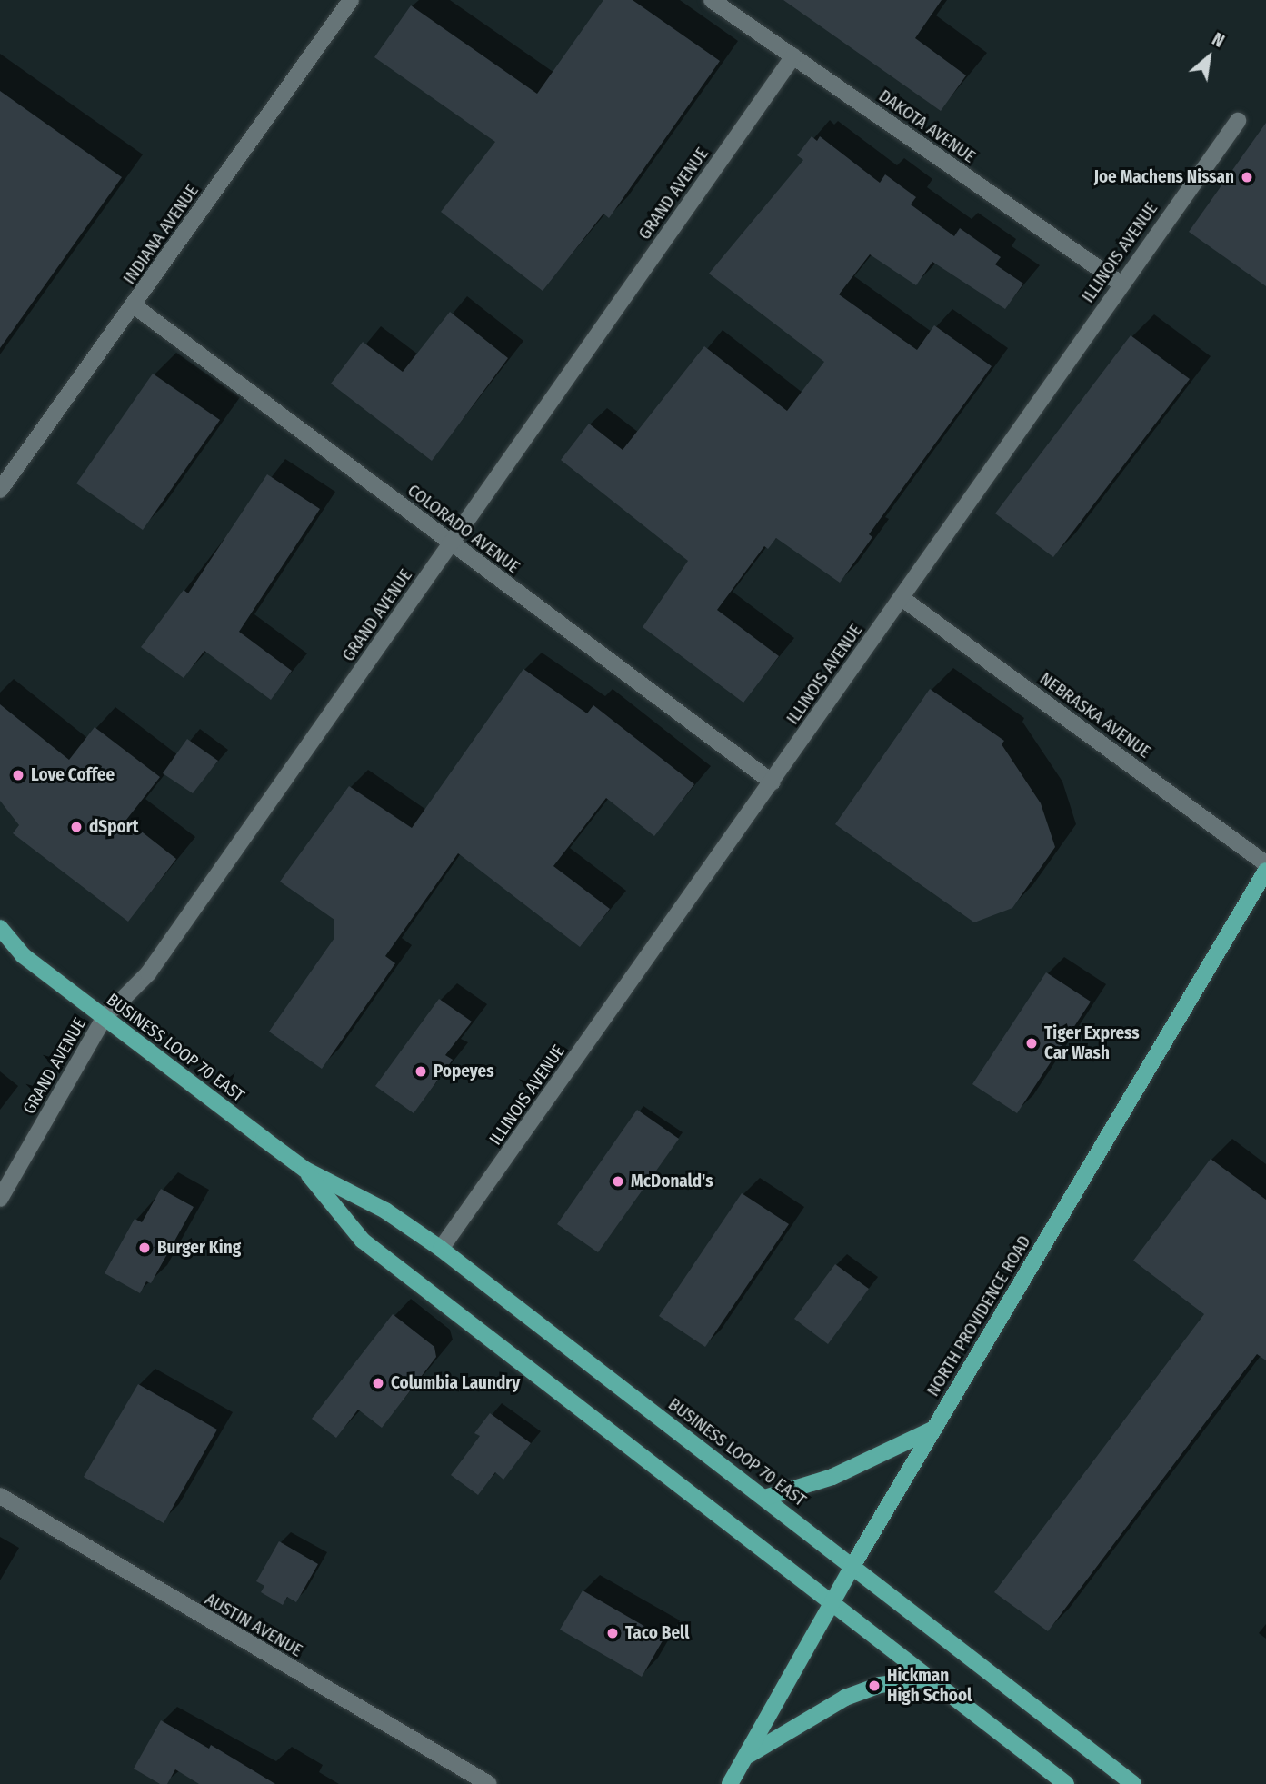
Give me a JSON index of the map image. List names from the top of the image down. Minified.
{"streets":{"main road":["BUSINESS LOOP 70 EAST","NORTH PROVIDENCE ROAD"],"street":["DAKOTA AVENUE","GRAND AVENUE","INDIANA AVENUE","ILLINOIS AVENUE","COLORADO AVENUE","NEBRASKA AVENUE","AUSTIN AVENUE"]},"crossings":[["DAKOTA AVENUE","GRAND AVENUE"],["DAKOTA AVENUE","ILLINOIS AVENUE"],["GRAND AVENUE","COLORADO AVENUE"],["GRAND AVENUE","BUSINESS LOOP 70 EAST"],["INDIANA AVENUE","COLORADO AVENUE"],["ILLINOIS AVENUE","COLORADO AVENUE"],["ILLINOIS AVENUE","NEBRASKA AVENUE"],["ILLINOIS AVENUE","BUSINESS LOOP 70 EAST"],["BUSINESS LOOP 70 EAST","NORTH PROVIDENCE ROAD"]],"places":["Joe Machens Nissan","Love Coffee","dSport","Tiger Express Car Wash","Popeyes","McDonald's","Burger King","Columbia Laundry","Taco Bell","Hickman High School"],"north":"top right"}
